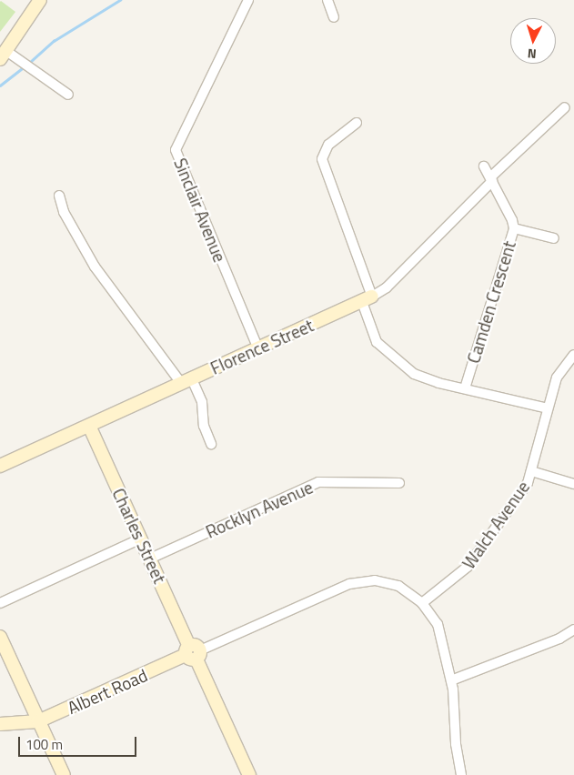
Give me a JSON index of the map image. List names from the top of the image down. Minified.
{"streets":{"street":["Sinclair Avenue","Camden Crescent","Florence Street","Rocklyn Avenue","Walch Avenue","Charles Street","Albert Road"]},"crossings":[["Sinclair Avenue","Florence Street"],["Camden Crescent","Florence Street"],["Florence Street","Charles Street"],["Rocklyn Avenue","Charles Street"],["Walch Avenue","Albert Road"],["Charles Street","Albert Road"]],"scale_bar":"100 m","north":"bottom"}
